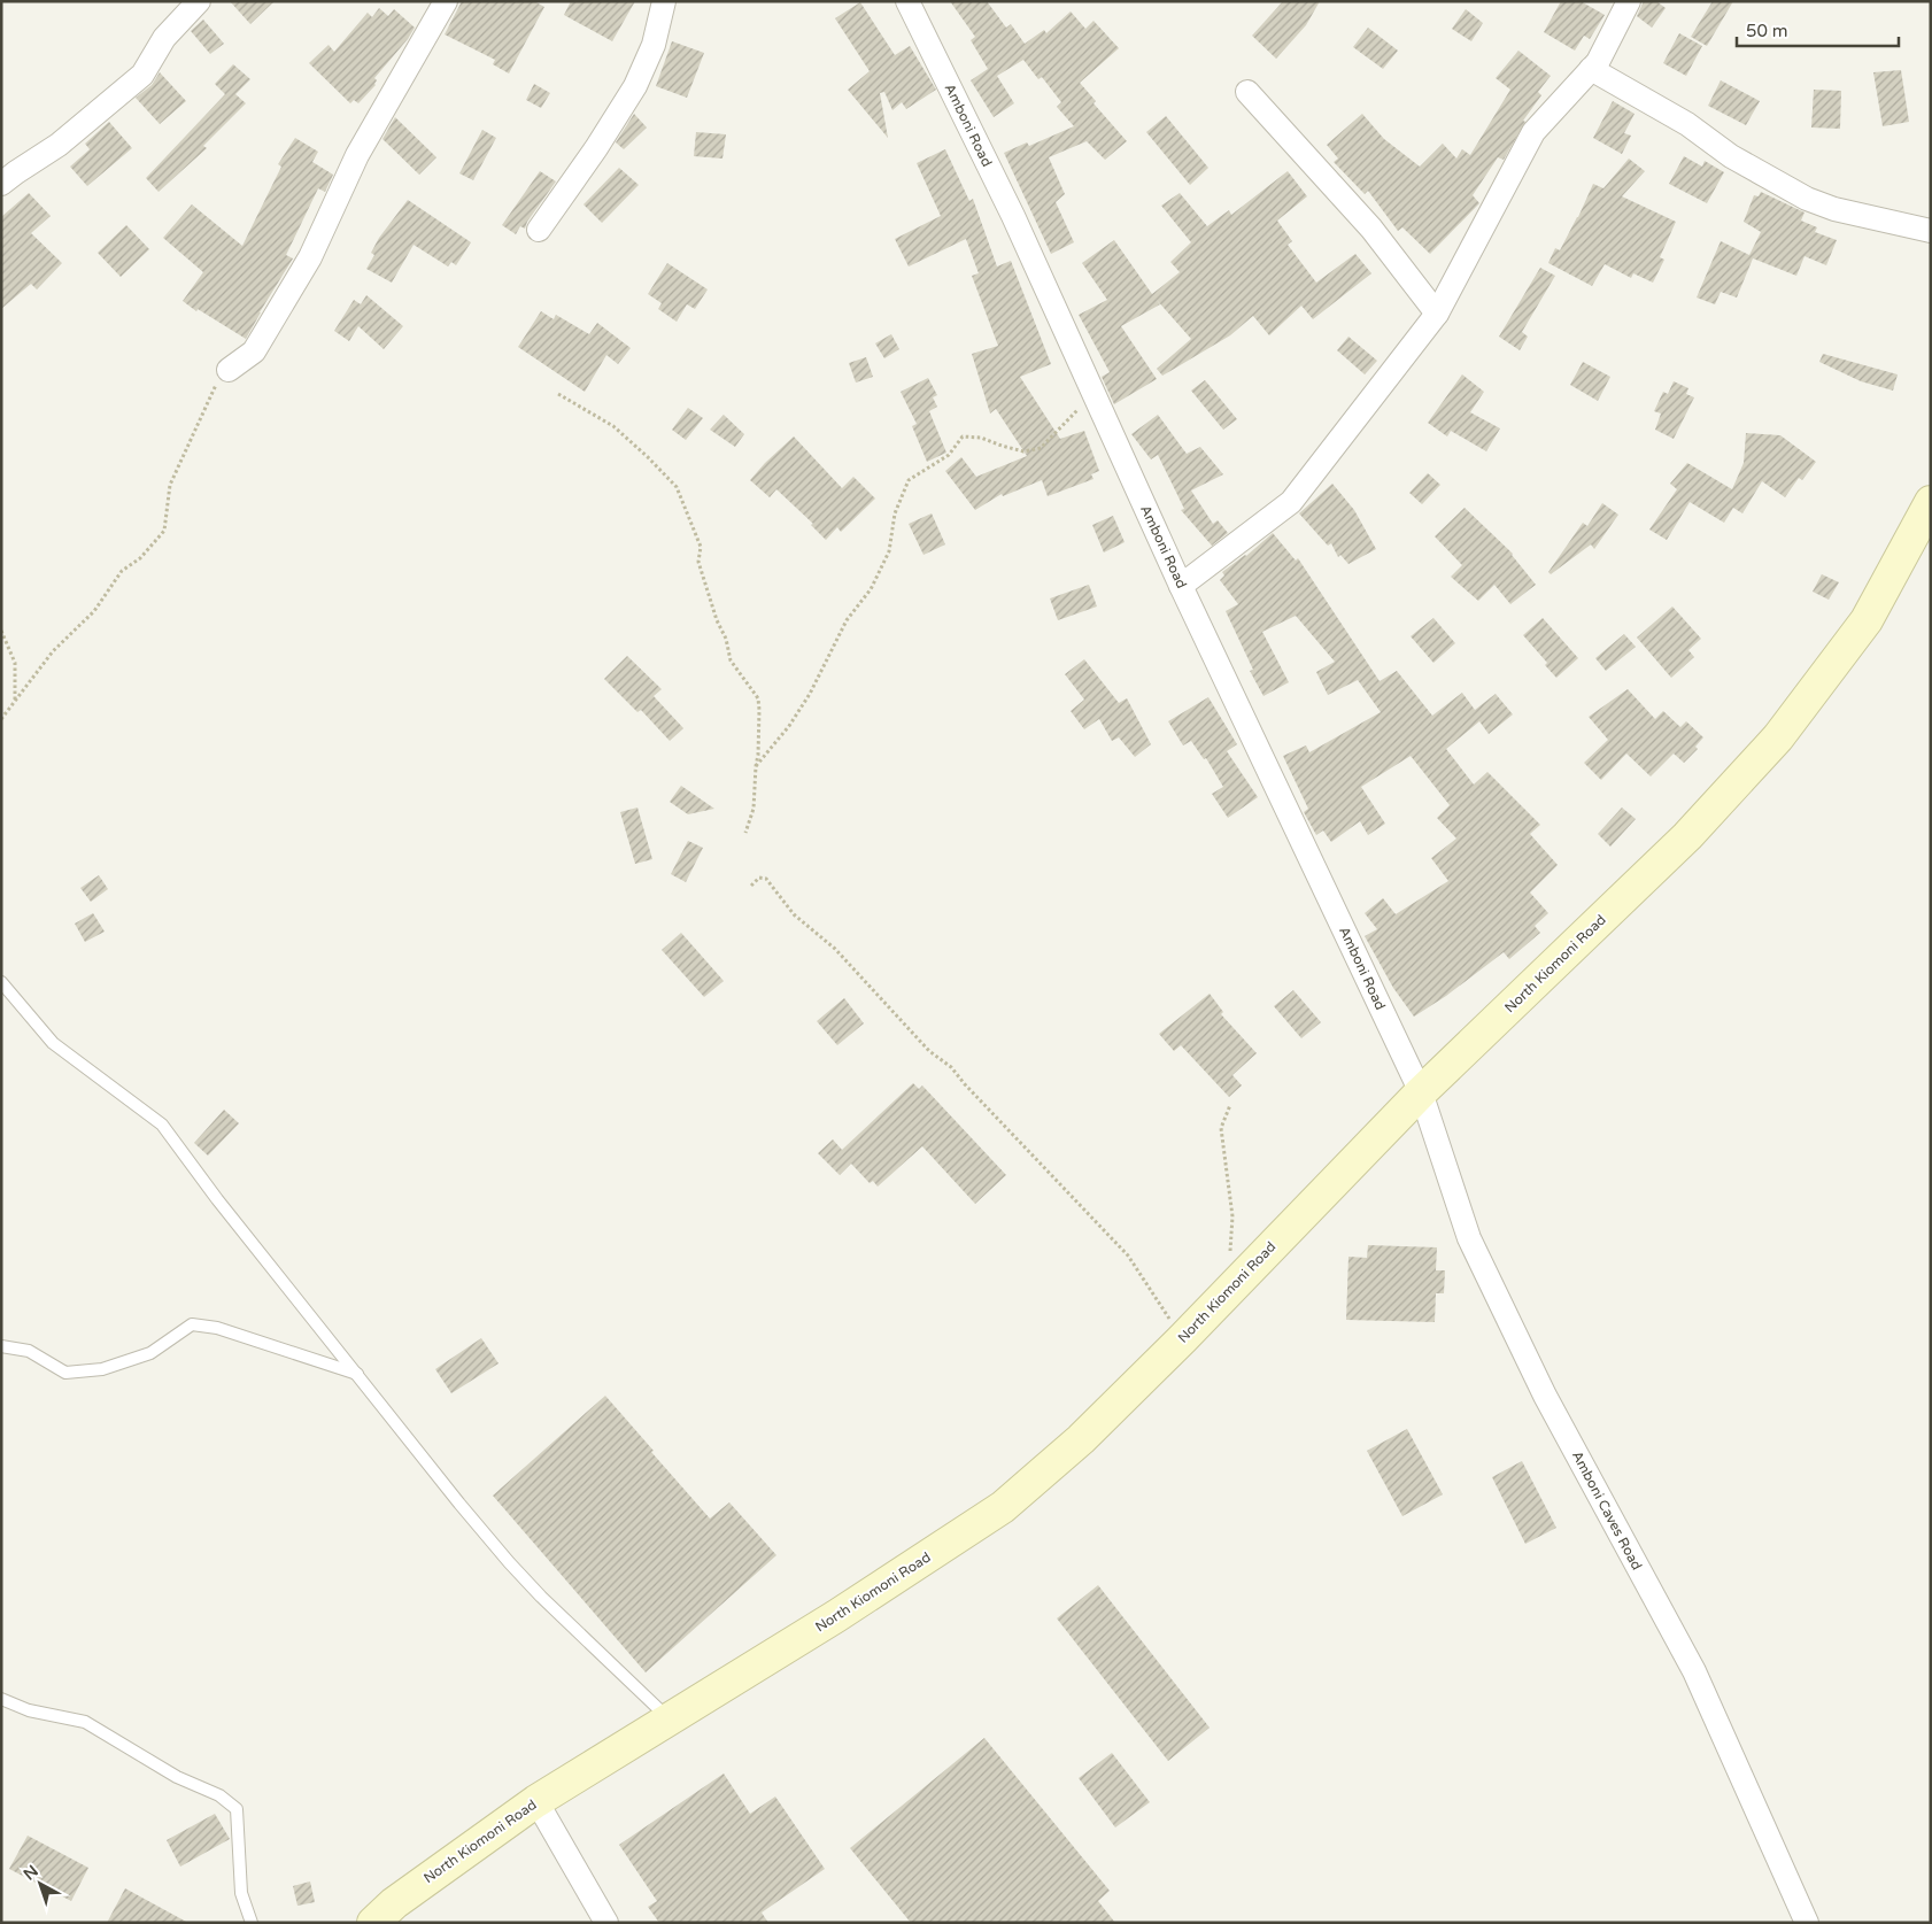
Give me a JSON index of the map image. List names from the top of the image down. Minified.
{"streets":{"main road":["North Kiomoni Road"],"street":["Amboni Road","Amboni Caves Road"]},"crossings":[["Amboni Road","North Kiomoni Road"],["Amboni Road","Amboni Caves Road"],["North Kiomoni Road","Amboni Caves Road"]],"scale_bar":"50 m","north":"top left"}
